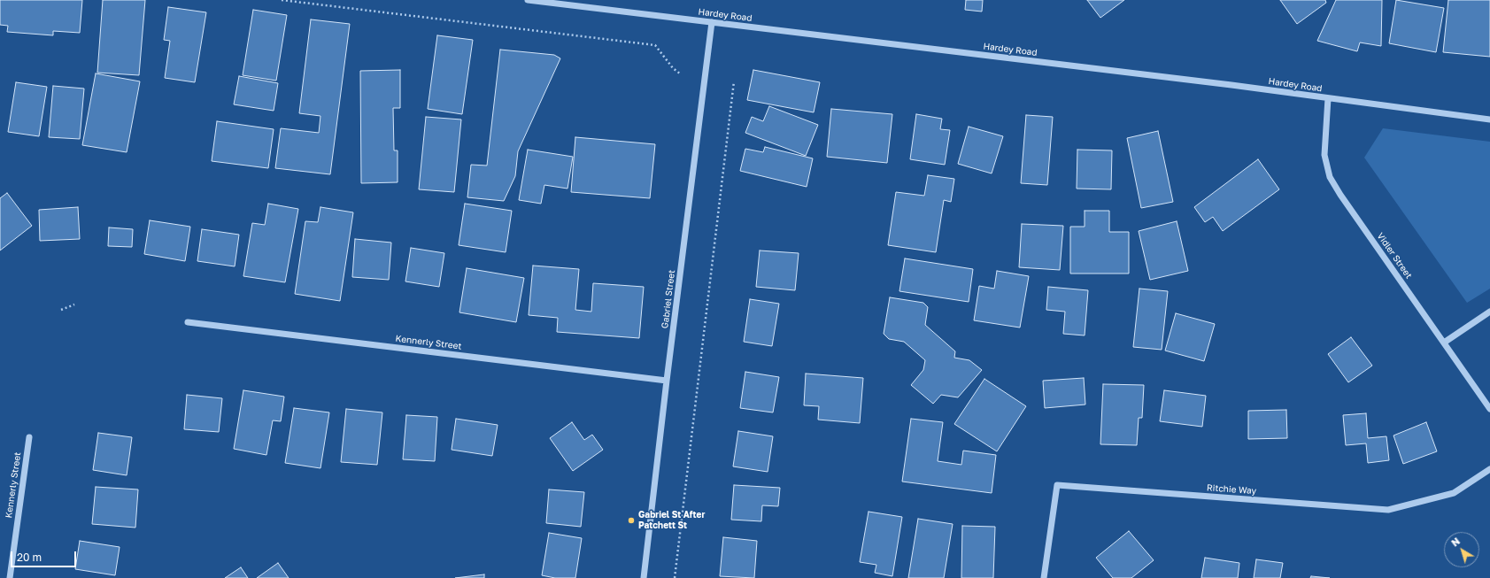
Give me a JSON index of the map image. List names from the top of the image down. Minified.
{"streets":{"street":["Hardey Road","Vidler Street","Gabriel Street","Kennerly Street","Ritchie Way"]},"crossings":[["Hardey Road","Vidler Street"],["Hardey Road","Gabriel Street"],["Gabriel Street","Kennerly Street"]],"places":["Gabriel St After Patchett St"],"scale_bar":"20 m","north":"top left"}
